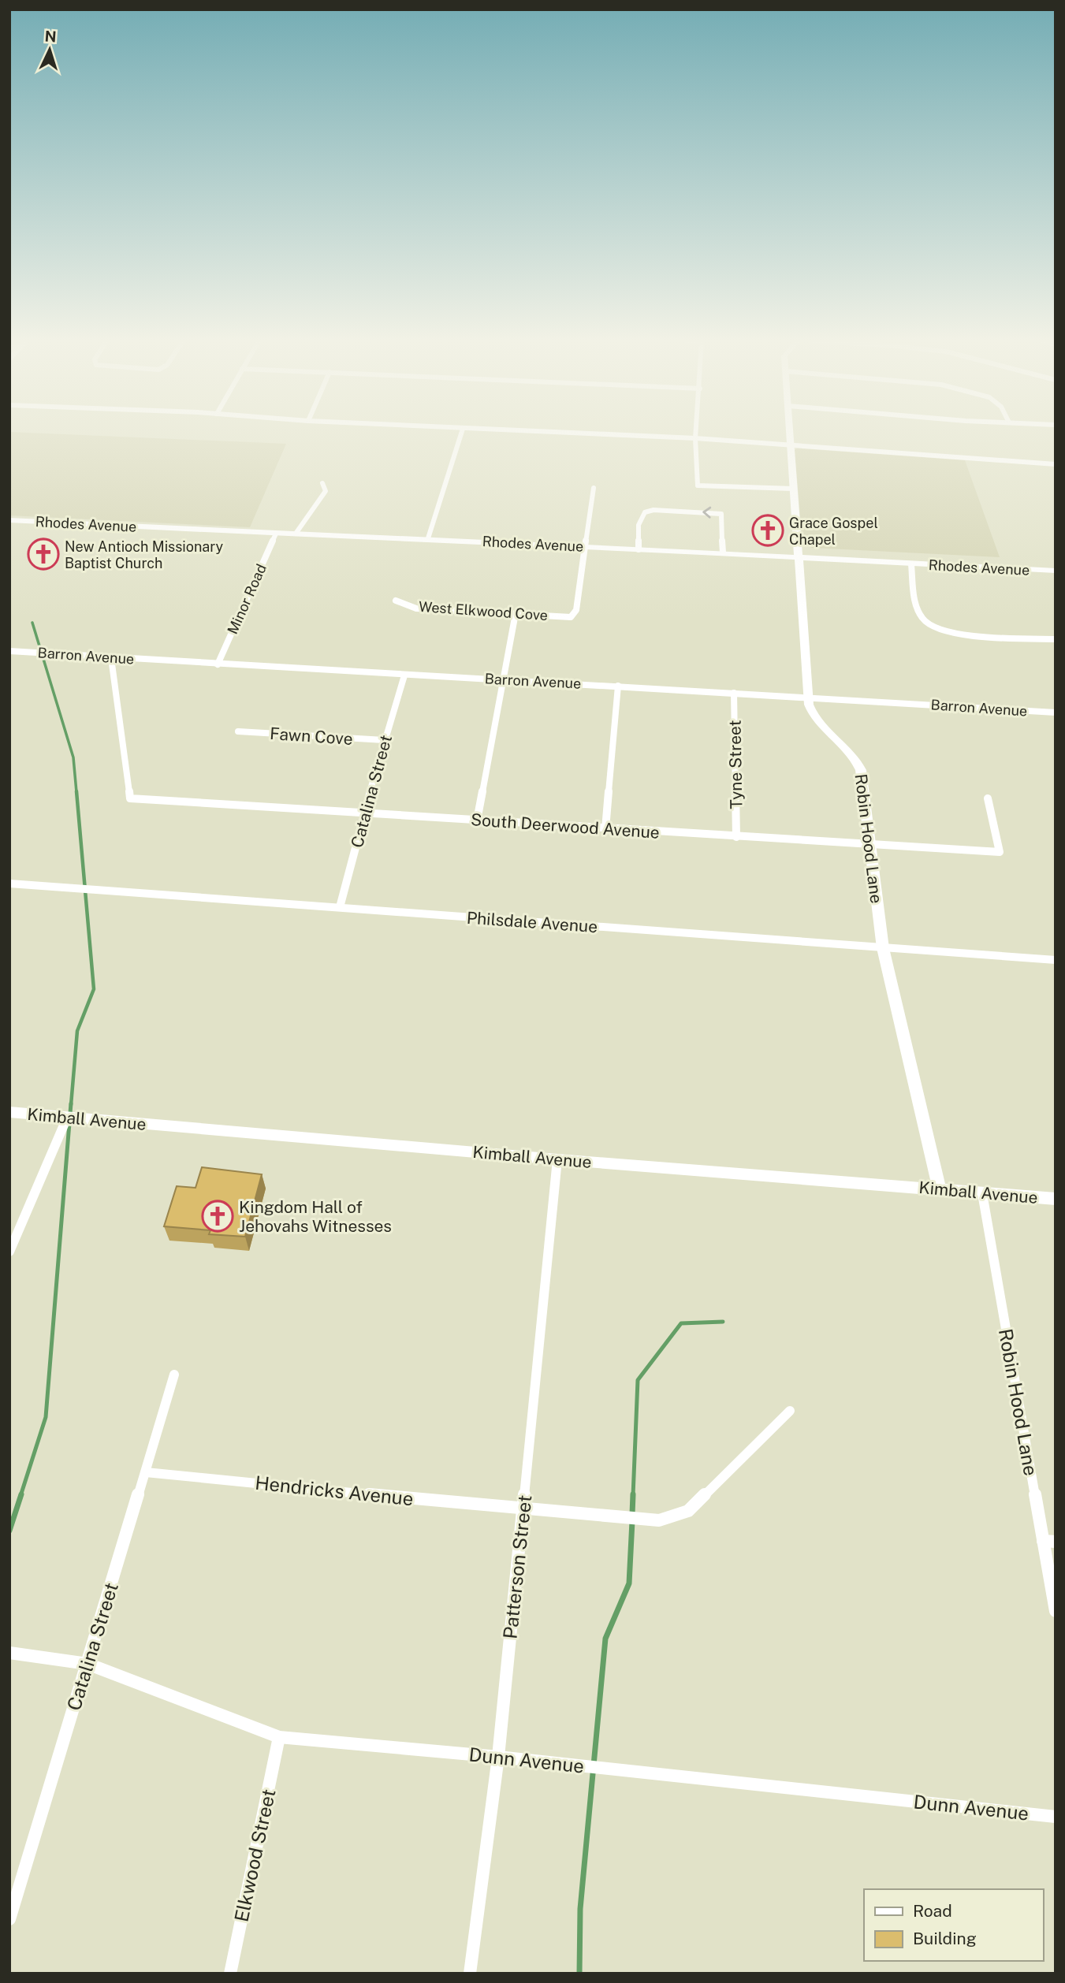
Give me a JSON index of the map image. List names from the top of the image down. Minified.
{"streets":{"main road":["Rhodes Avenue","Robin Hood Lane","Kimball Avenue"],"street":["Minor Road","West Elkwood Cove","Barron Avenue","Fawn Cove","Tyne Street","Catalina Street","South Deerwood Avenue","Philsdale Avenue","Hendricks Avenue","Patterson Street","Dunn Avenue","Elkwood Street"]},"crossings":[["Rhodes Avenue","Minor Road"],["Rhodes Avenue","West Elkwood Cove"],["Rhodes Avenue","Robin Hood Lane"],["Minor Road","Barron Avenue"],["Barron Avenue","Tyne Street"],["Barron Avenue","Catalina Street"],["Barron Avenue","South Deerwood Avenue"],["Barron Avenue","Robin Hood Lane"],["Fawn Cove","Catalina Street"],["Tyne Street","South Deerwood Avenue"],["Catalina Street","South Deerwood Avenue"],["Catalina Street","Philsdale Avenue"],["Catalina Street","Hendricks Avenue"],["Catalina Street","Dunn Avenue"],["South Deerwood Avenue","Robin Hood Lane"],["Robin Hood Lane","Philsdale Avenue"],["Robin Hood Lane","Kimball Avenue"],["Kimball Avenue","Patterson Street"],["Hendricks Avenue","Patterson Street"],["Patterson Street","Dunn Avenue"],["Dunn Avenue","Elkwood Street"]],"places":{"church":["Grace Gospel Chapel","New Antioch Missionary Baptist Church","Kingdom Hall of Jehovahs Witnesses"]},"legend":["Road","Building"],"north":"top"}
